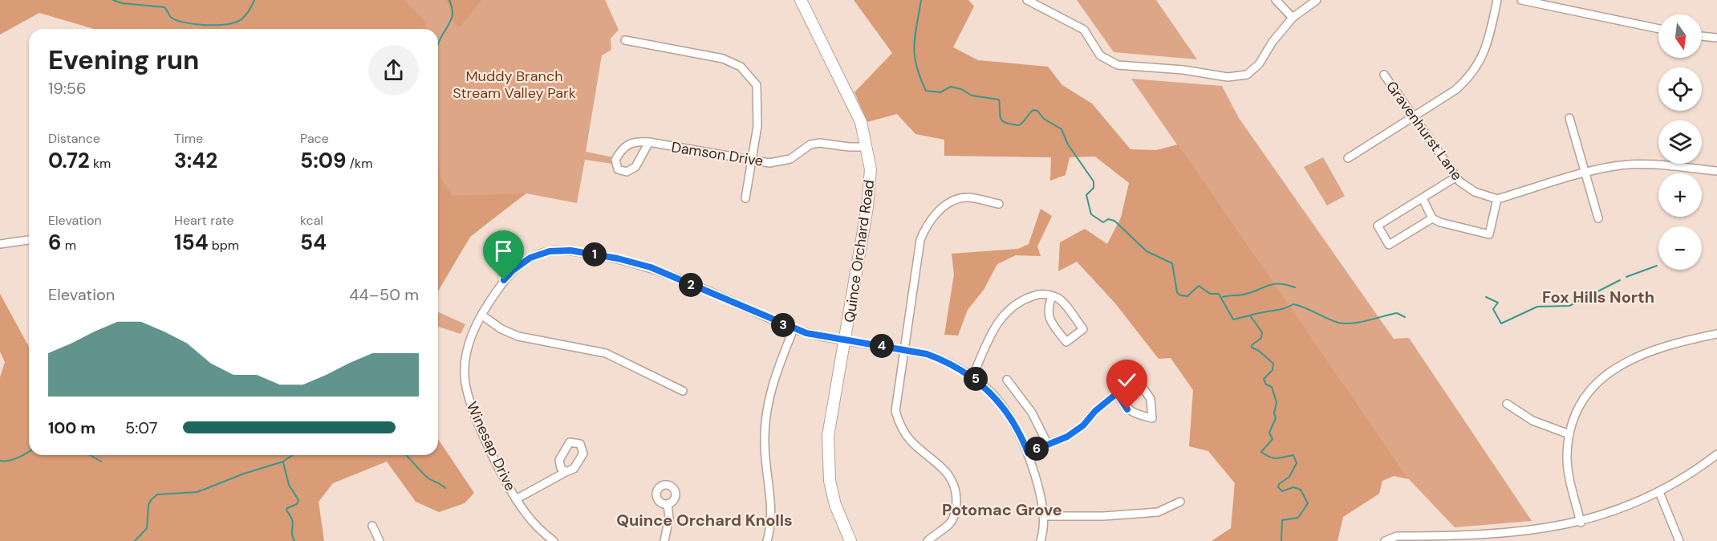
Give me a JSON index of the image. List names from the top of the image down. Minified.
{"streets":{"street":["Gravenhurst Lane","Damson Drive","Quince Orchard Road","Winesap Drive"]},"crossings":[["Damson Drive","Quince Orchard Road"],["Quince Orchard Road","Winesap Drive"]],"districts":["Fox Hills North","Potomac Grove","Quince Orchard Knolls"],"parks":["Muddy Branch Stream Valley Park"],"north":"bottom","page":{"map_buttons":["+","−"],"heading":["Evening run","19:56"],"stats":[["Distance","0.72 km"],["Time","3:42"],["Pace","5:09 /km"],["Elevation","6 m"],["Heart rate","154 bpm"],["kcal","54"]],"pins":["1","2","3","4","5","6"],"chart":["Elevation","44–50 m"],"list":[{"name":"100 m","note":"5:07"}]}}
